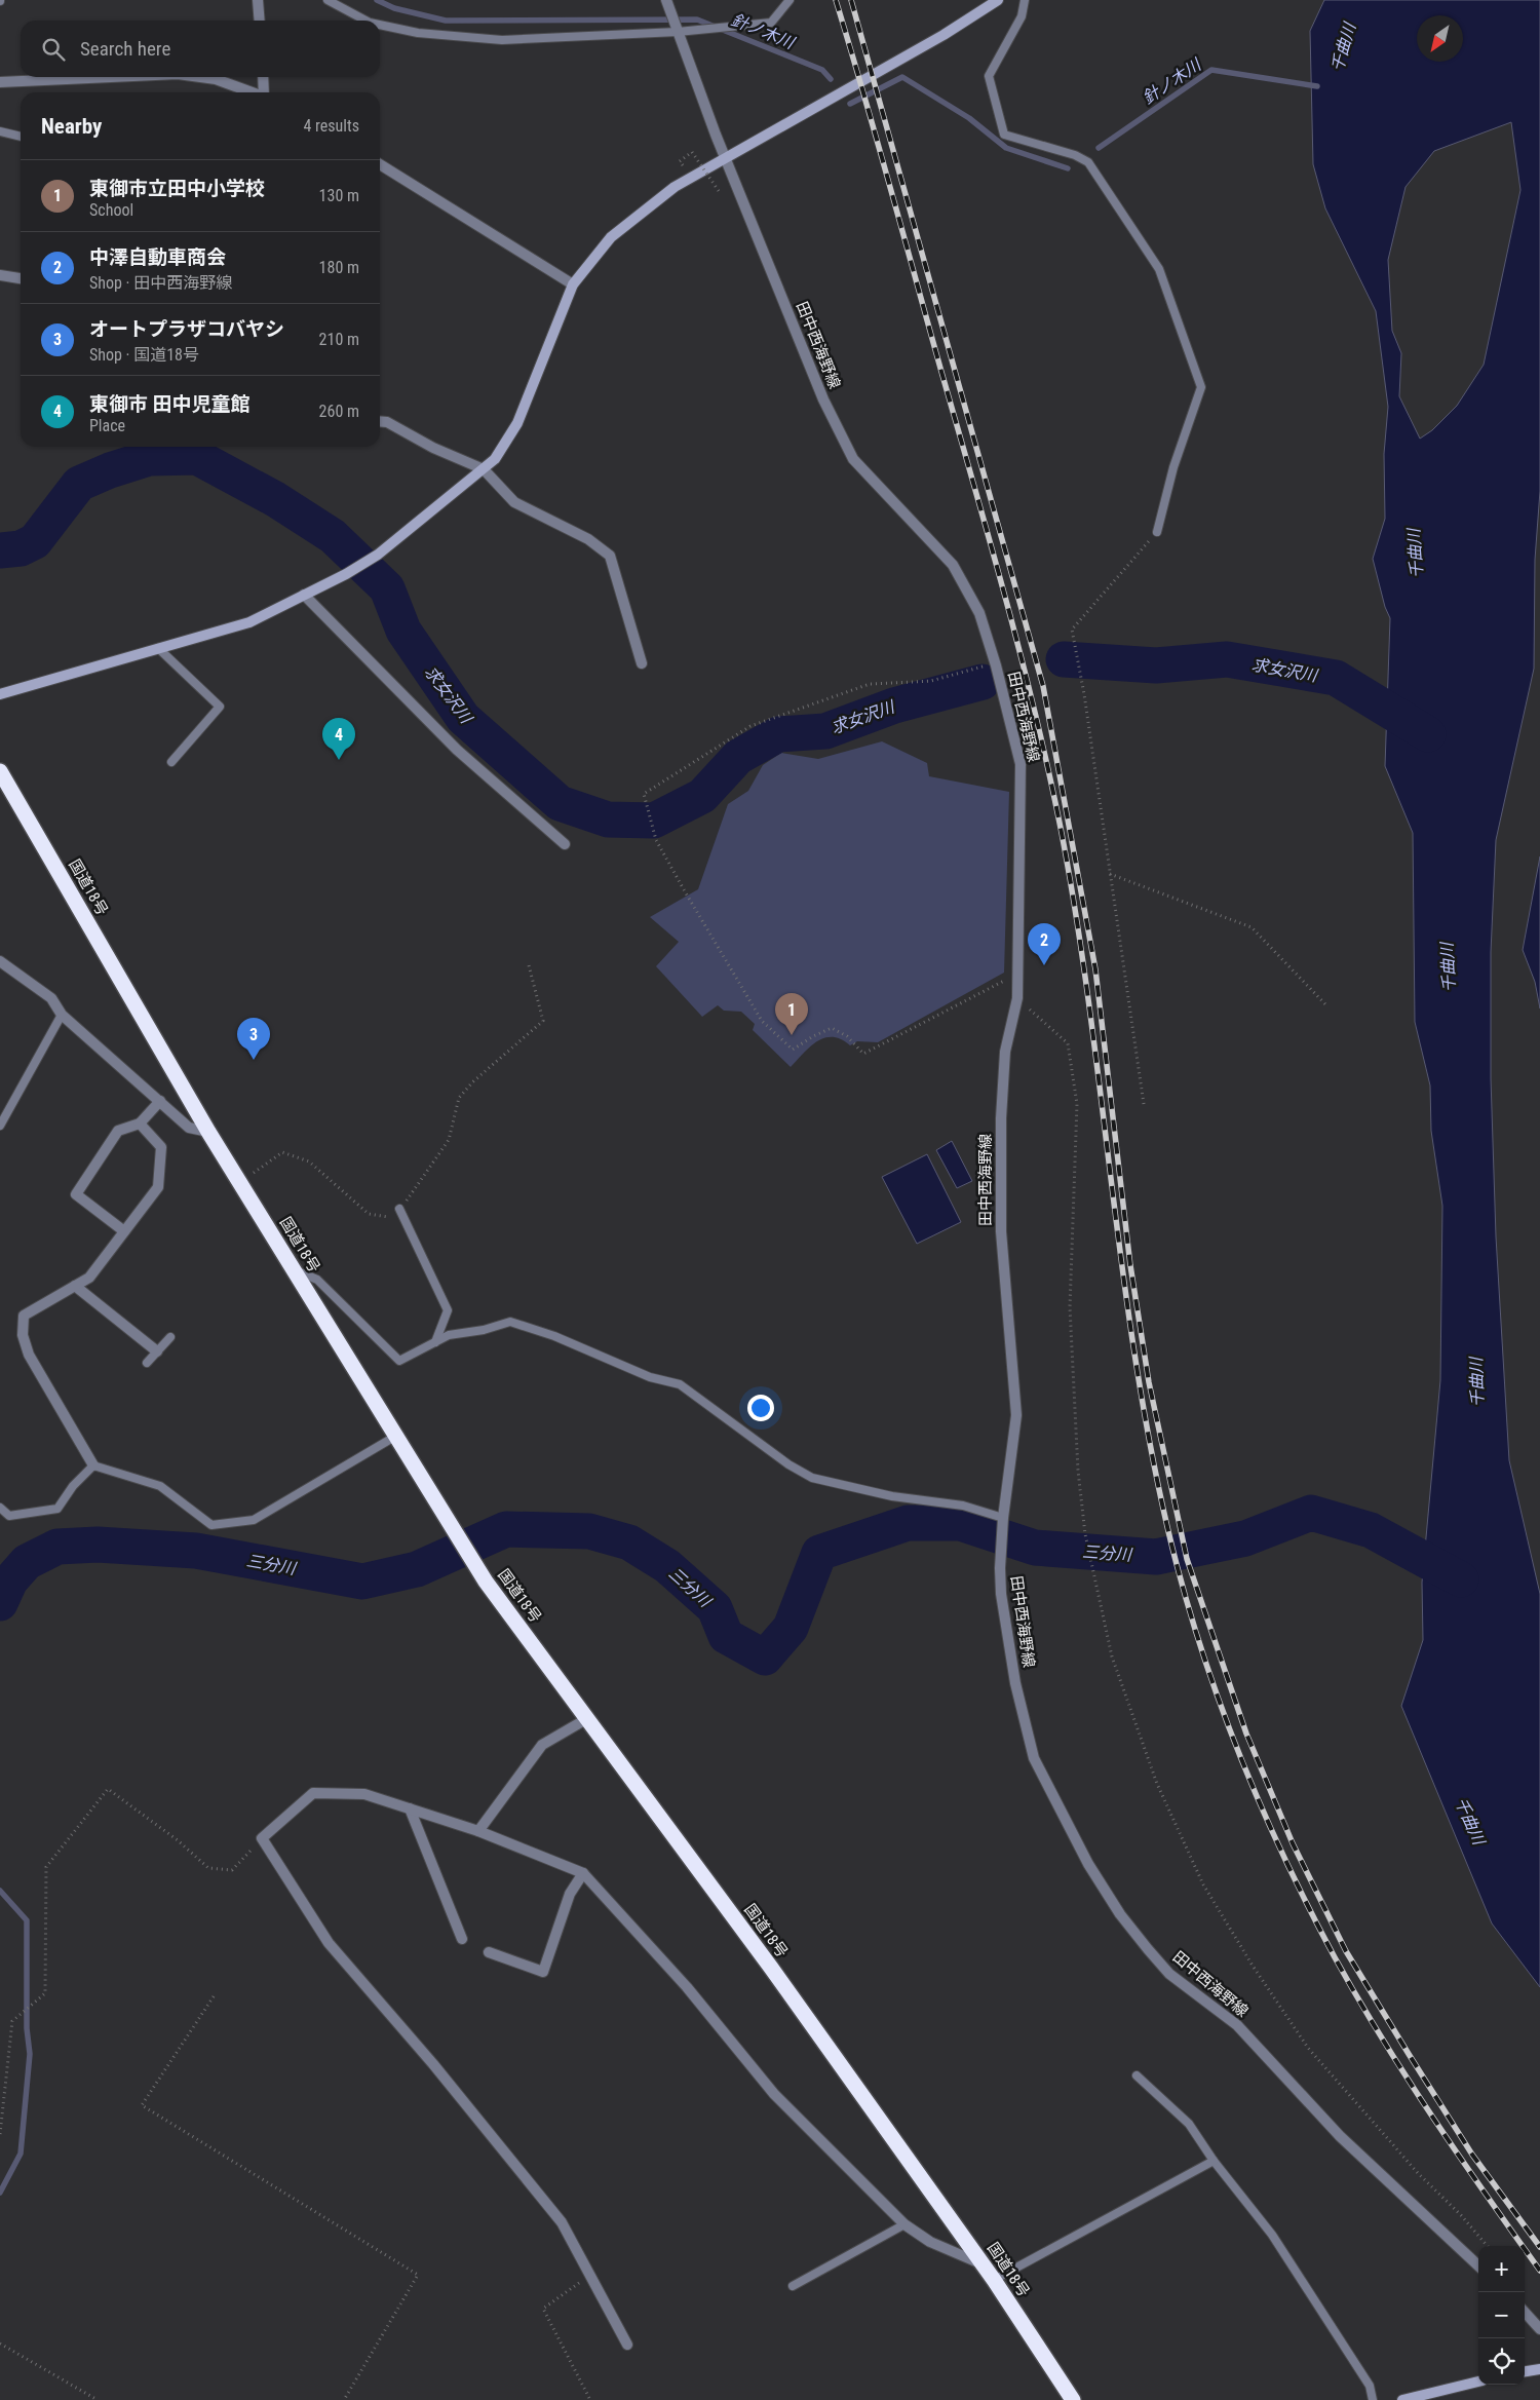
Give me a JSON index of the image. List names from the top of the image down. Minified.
{"streets":{"highway":["国道18号"],"street":["田中西海野線"]},"water":["針ノ木川","千曲川","求女沢川","三分川"],"north":"bottom left","page":{"search":"Search here","heading":["Nearby","4 results"],"list":[{"mark":"1","name":"東御市立田中小学校","note":"School","value":"130 m"},{"mark":"2","name":"中澤自動車商会","note":"Shop · 田中西海野線","value":"180 m"},{"mark":"3","name":"オートプラザコバヤシ","note":"Shop · 国道18号","value":"210 m"},{"mark":"4","name":"東御市 田中児童館","note":"Place","value":"260 m"}],"pins":["4","2","1","3"],"map_buttons":["+","−"]}}
